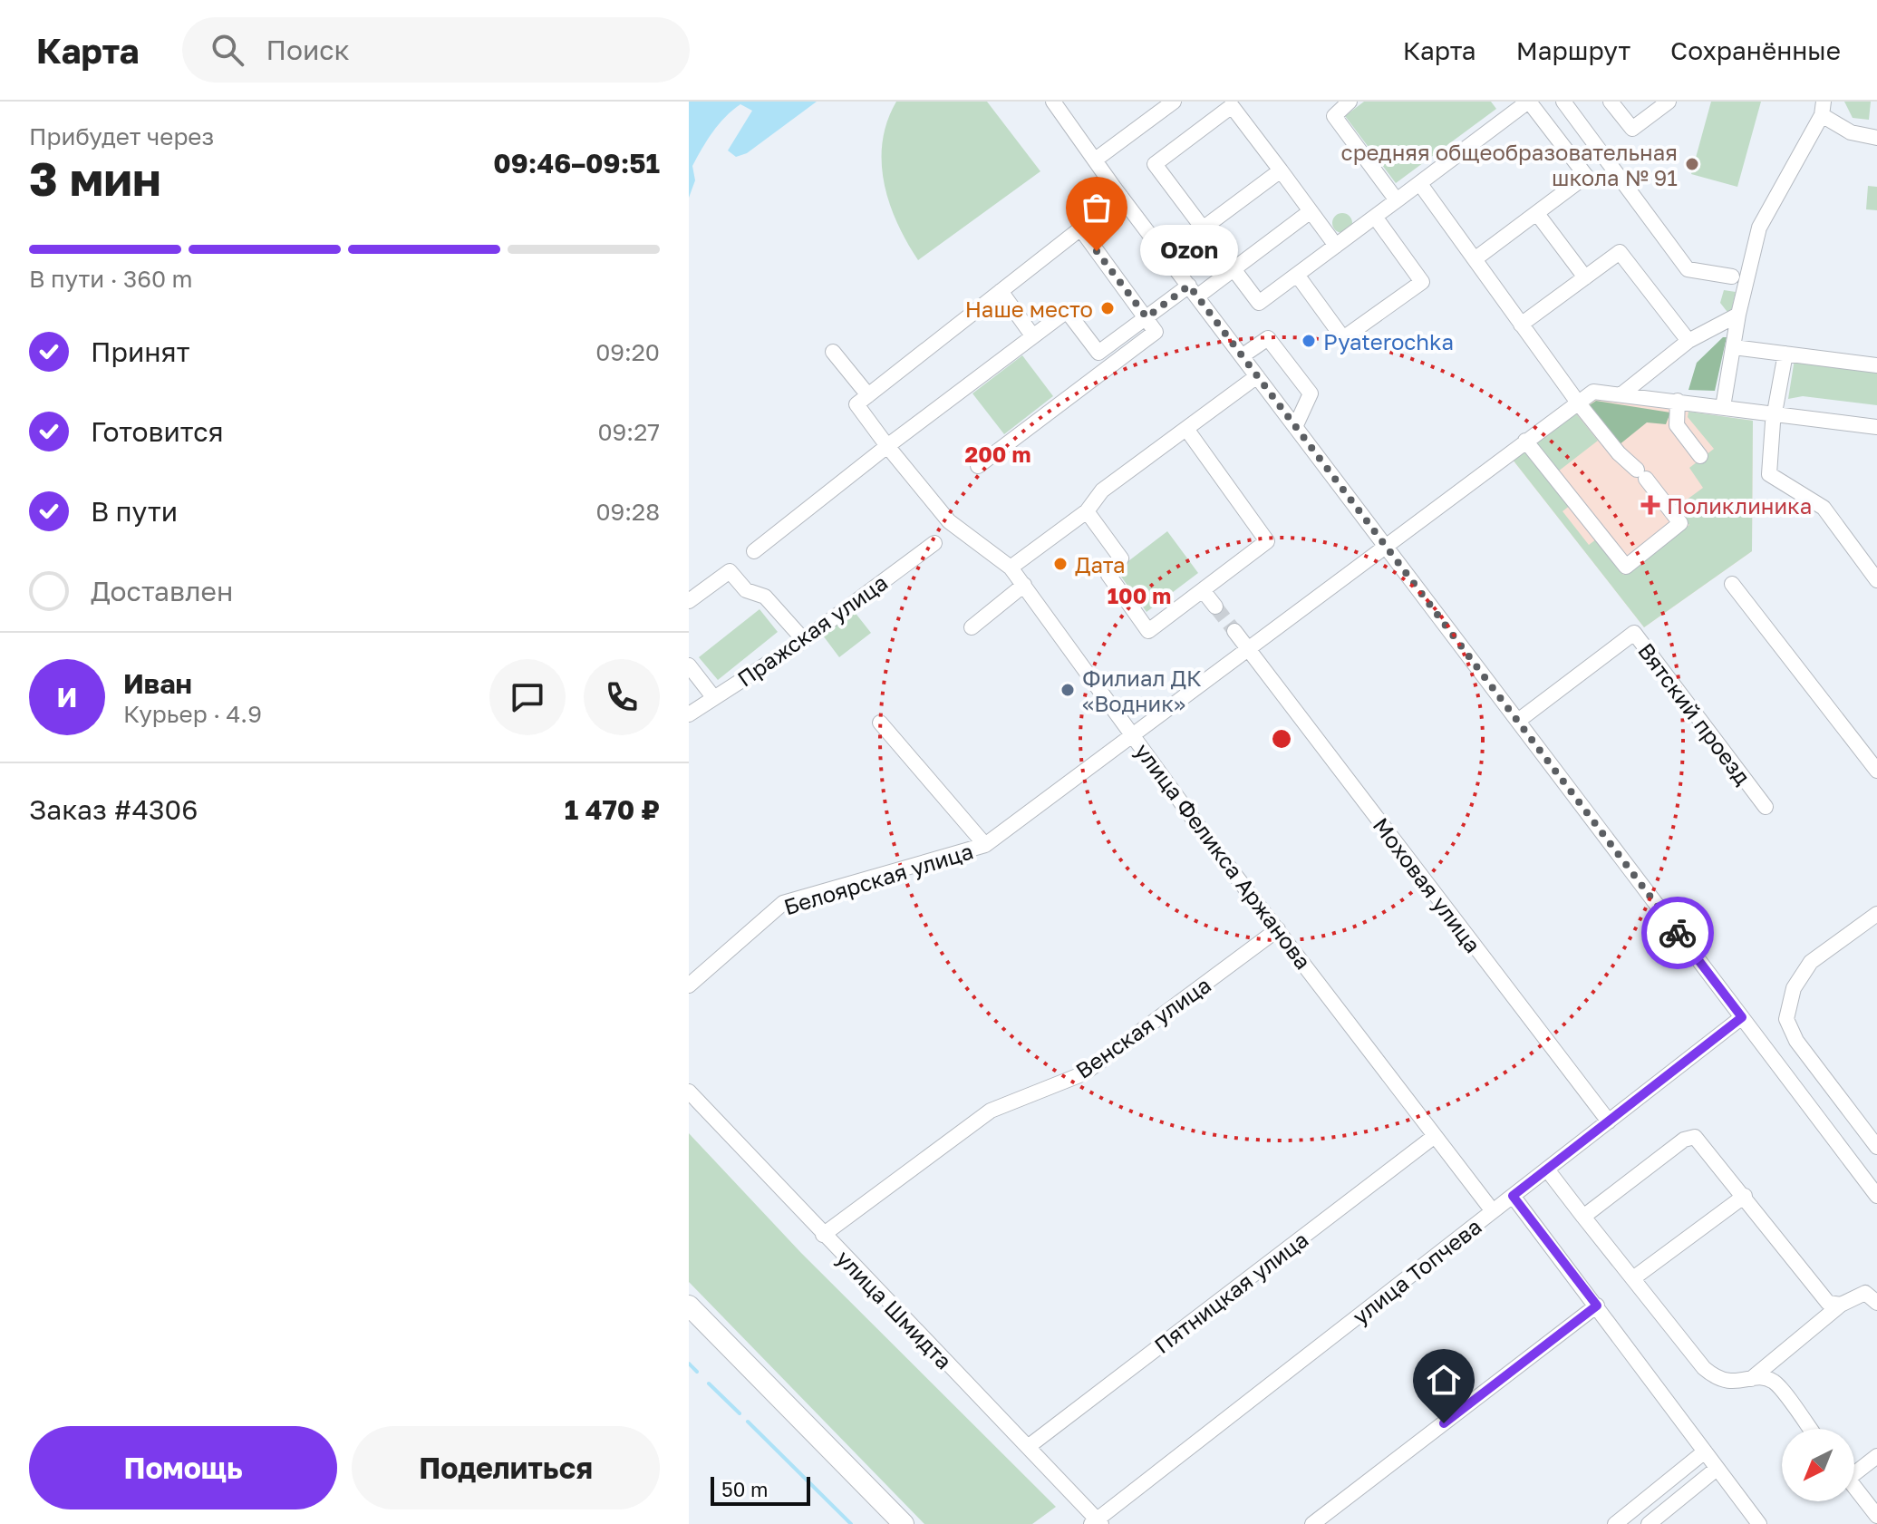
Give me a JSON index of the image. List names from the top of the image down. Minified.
{"streets":{"street":["Пражская улица","Вятский проезд","улица Феликса Аржанова","Белоярская улица","Моховая улица","Венская улица","улица Топчева","Пятницкая улица","улица Шмидта"]},"crossings":[["улица Феликса Аржанова","Белоярская улица"],["улица Феликса Аржанова","Венская улица"],["улица Феликса Аржанова","улица Топчева"],["улица Феликса Аржанова","Пятницкая улица"],["Белоярская улица","Моховая улица"],["Моховая улица","улица Топчева"],["Венская улица","улица Шмидта"],["улица Топчева","улица Шмидта"],["Пятницкая улица","улица Шмидта"]],"places":{"other":["средняя общеобразовательная школа № 91","Ozon","Наше место","Pyaterochka","Дата","Филиал ДК «Водник»"],"health":["Поликлиника"]},"scale_bar":"50 m","north":"bottom left","page":{"header":"Карта","search":"Поиск","nav":["Карта","Маршрут","Сохранённые"],"heading":["3 мин","Прибудет через","09:46–09:51"],"panel":["Иван","Курьер · 4.9","Заказ #4306","1 470 ₽"],"bar":"В пути · 360 m","bubble":"Ozon","list":[["Принят","09:20"],["Готовится","09:27"],["В пути","09:28"],"Доставлен"],"round":"И","buttons":["Помощь","Поделиться"],"scale":"50 m"},"rings":["200 m","100 m"]}
